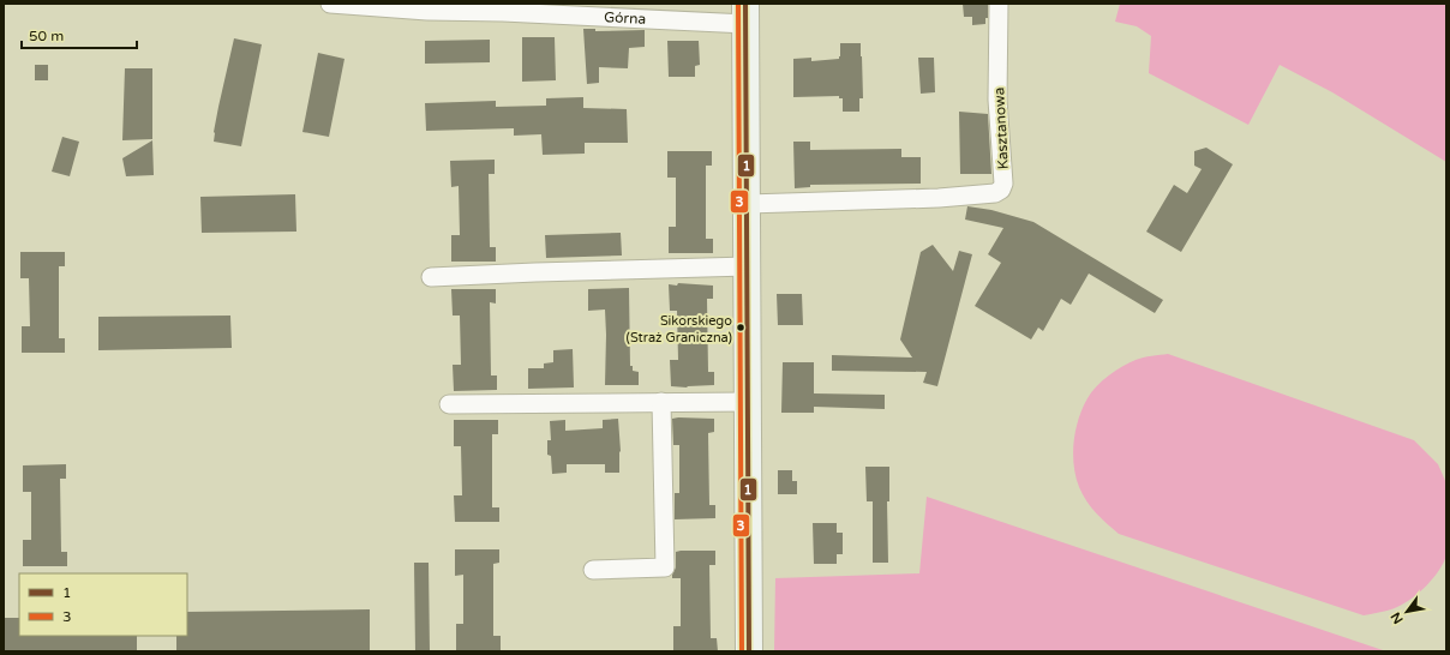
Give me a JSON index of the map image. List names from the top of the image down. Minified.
{"streets":{"street":["Górna","Kasztanowa"]},"places":["Sikorskiego (Straż Graniczna)"],"lines":["transit line 1","transit line 3"],"legend":["1","3"],"scale_bar":"50 m","north":"bottom left"}
